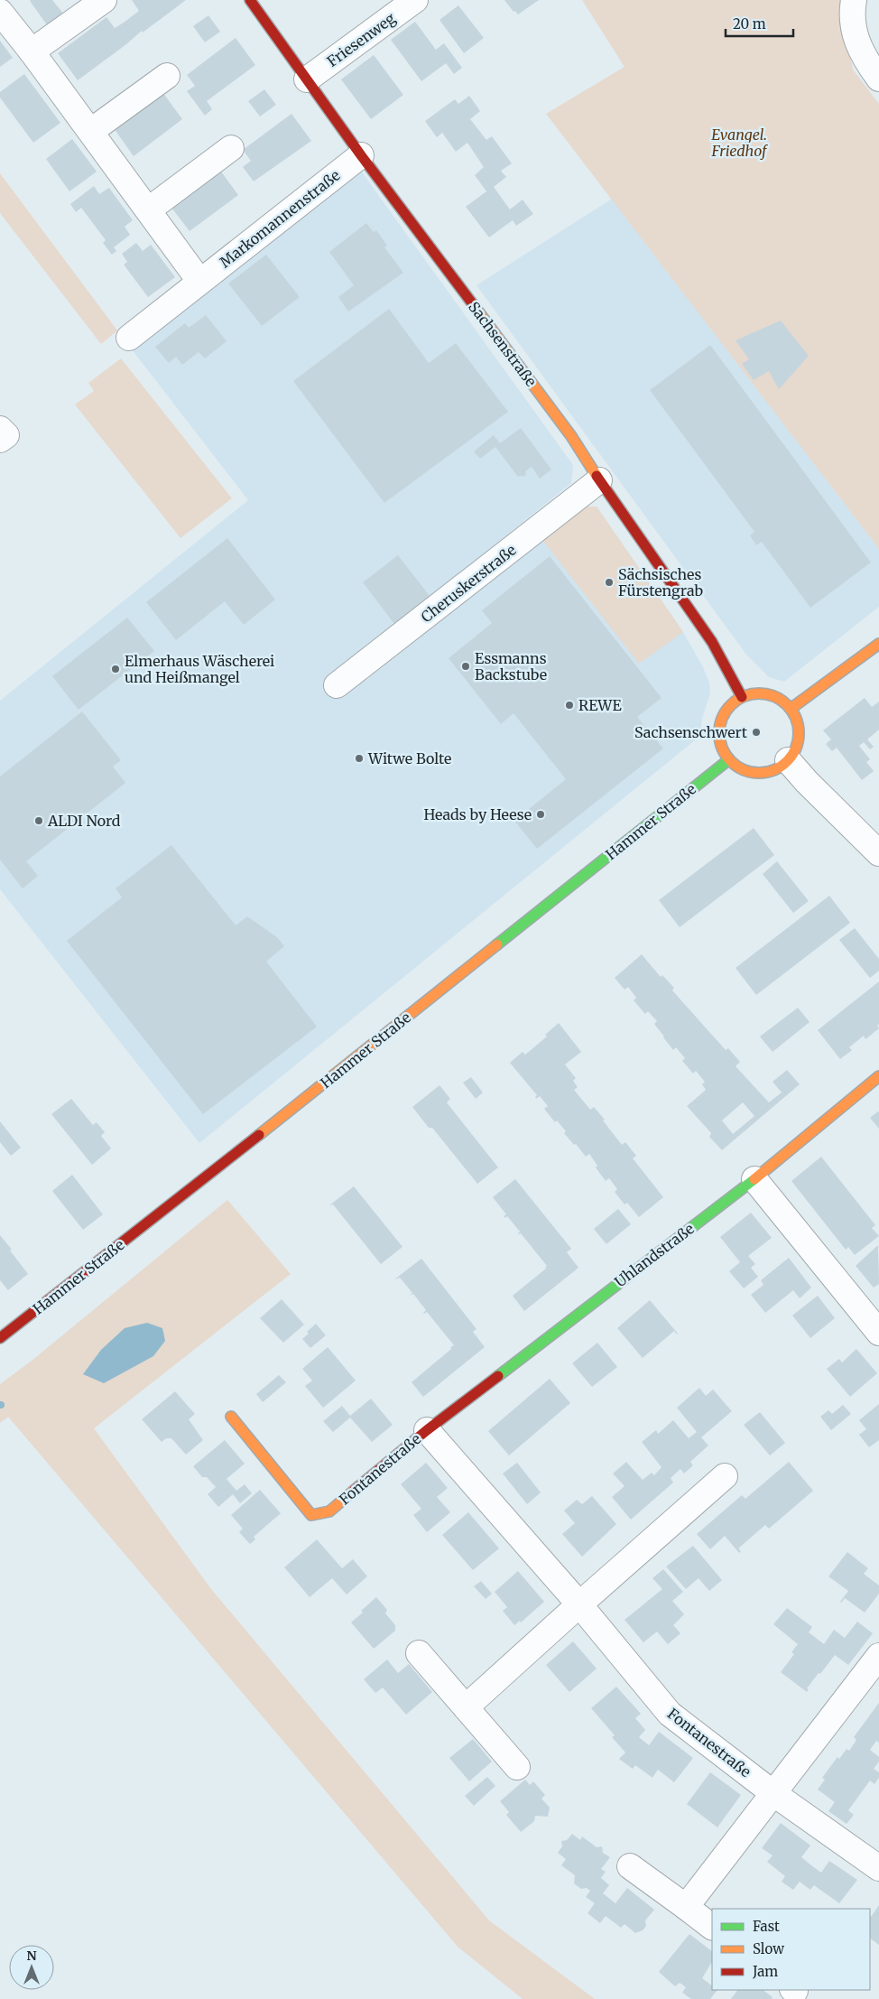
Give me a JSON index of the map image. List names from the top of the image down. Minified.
{"streets":{"street":["Friesenweg","Markomannenstraße","Sachsenstraße","Cheruskerstraße","Hammer Straße","Uhlandstraße","Fontanestraße"]},"crossings":[["Friesenweg","Sachsenstraße"],["Markomannenstraße","Sachsenstraße"],["Sachsenstraße","Cheruskerstraße"],["Sachsenstraße","Hammer Straße"],["Uhlandstraße","Fontanestraße"]],"parks":["Evangel. Friedhof"],"places":["Sächsisches Fürstengrab","Essmanns Backstube","Elmerhaus Wäscherei und Heißmangel","REWE","Sachsenschwert","Witwe Bolte","Heads by Heese","ALDI Nord"],"legend":["Fast","Slow","Jam"],"scale_bar":"20 m","north":"top"}
